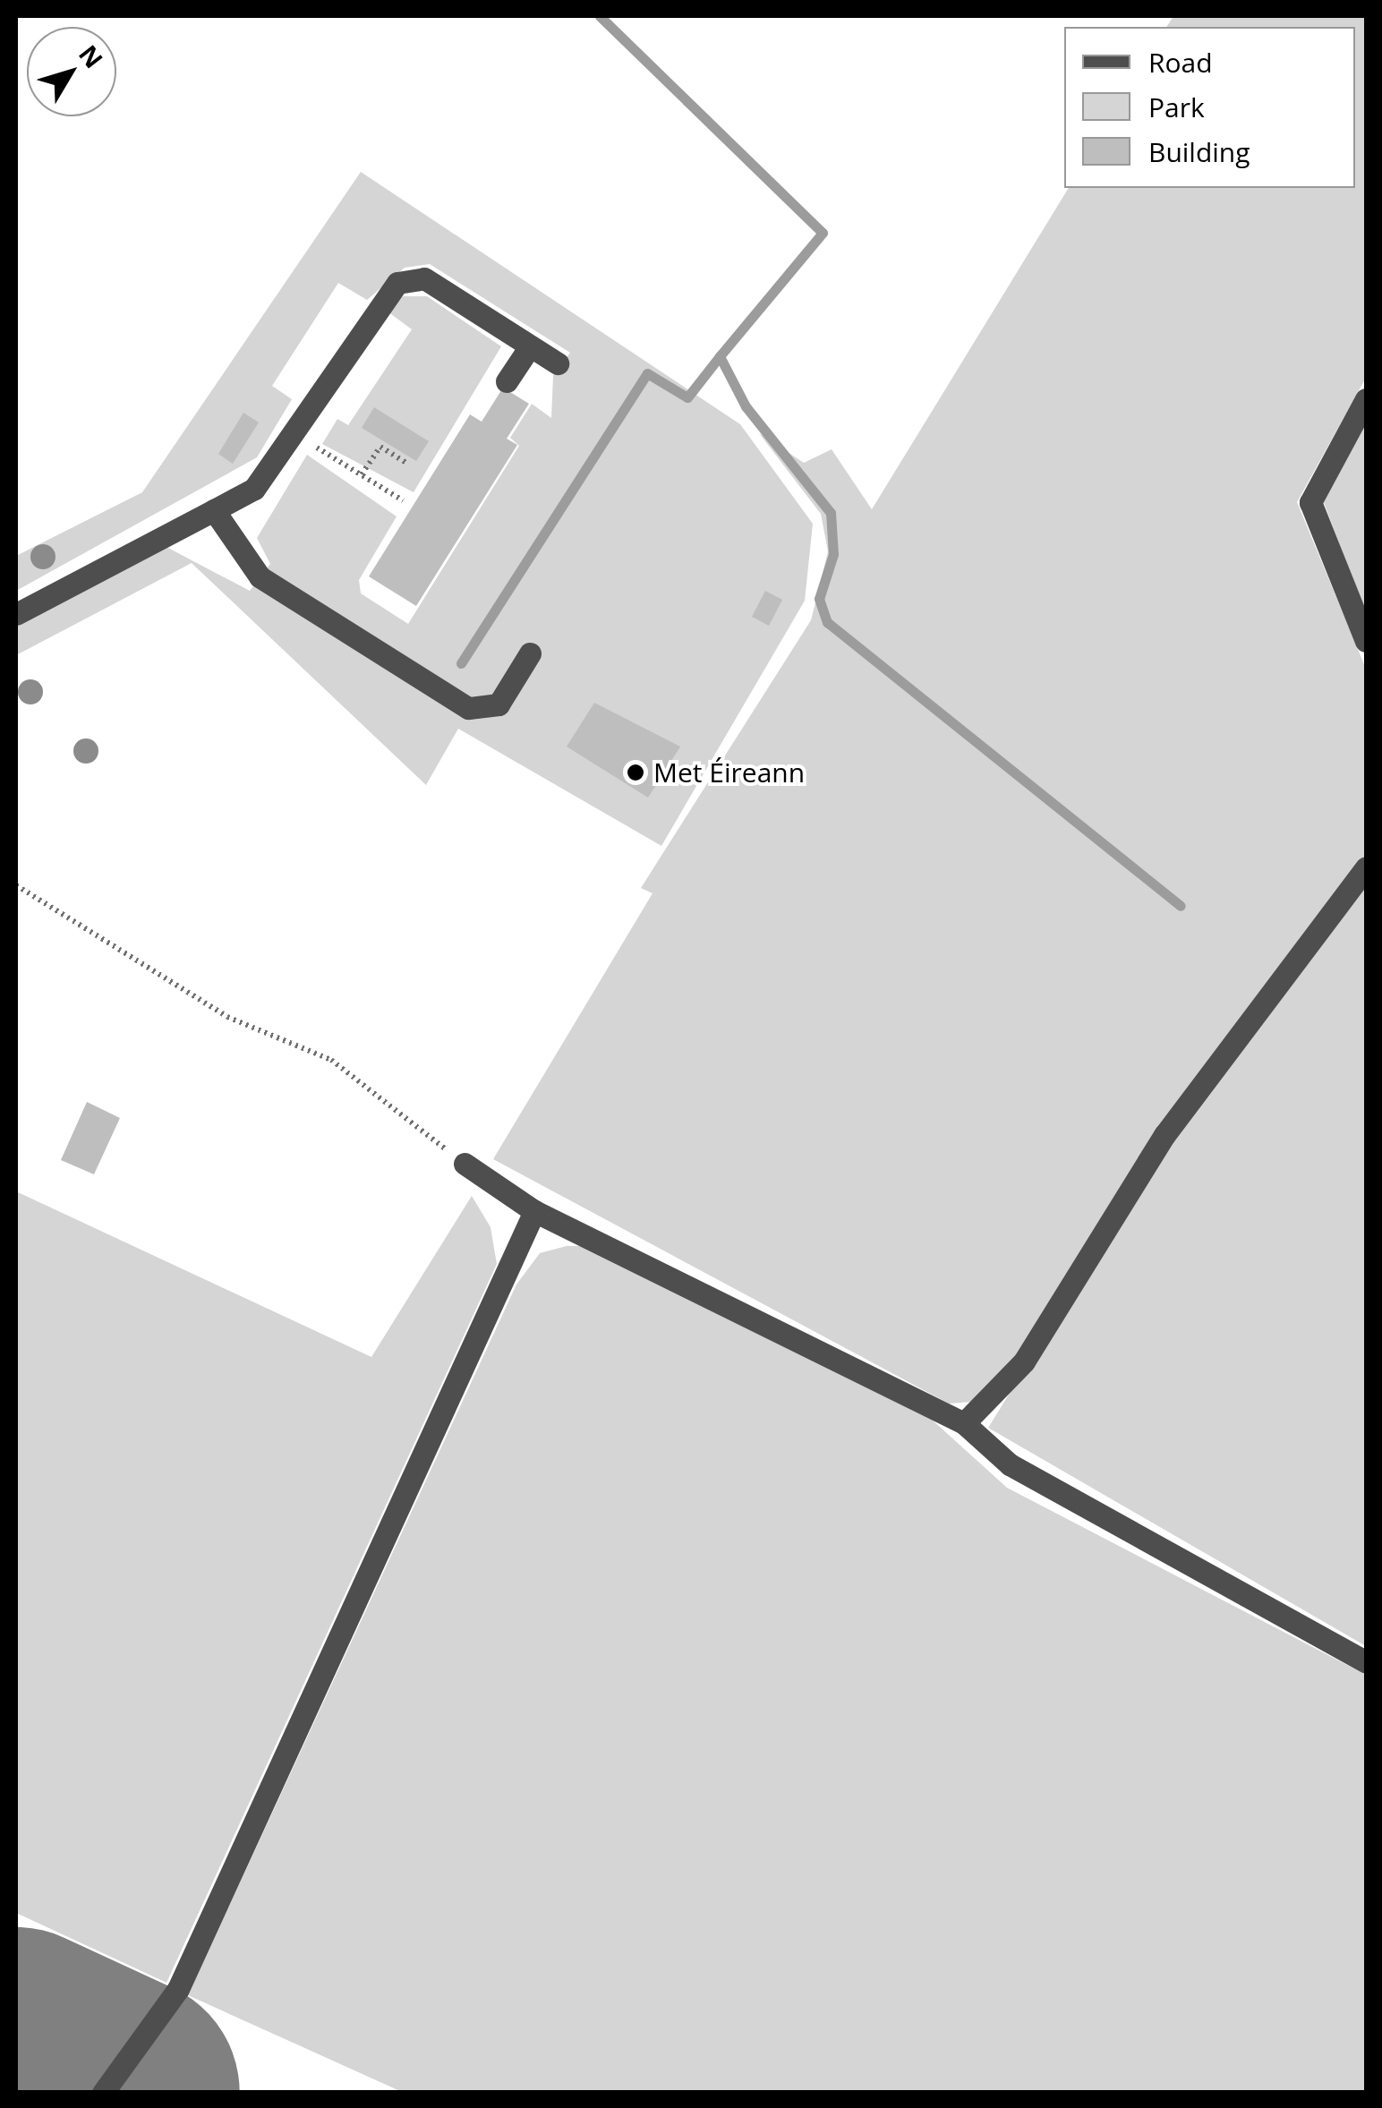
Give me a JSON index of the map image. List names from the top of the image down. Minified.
{"places":["Met Éireann"],"legend":["Road","Park","Building"],"north":"top right"}
